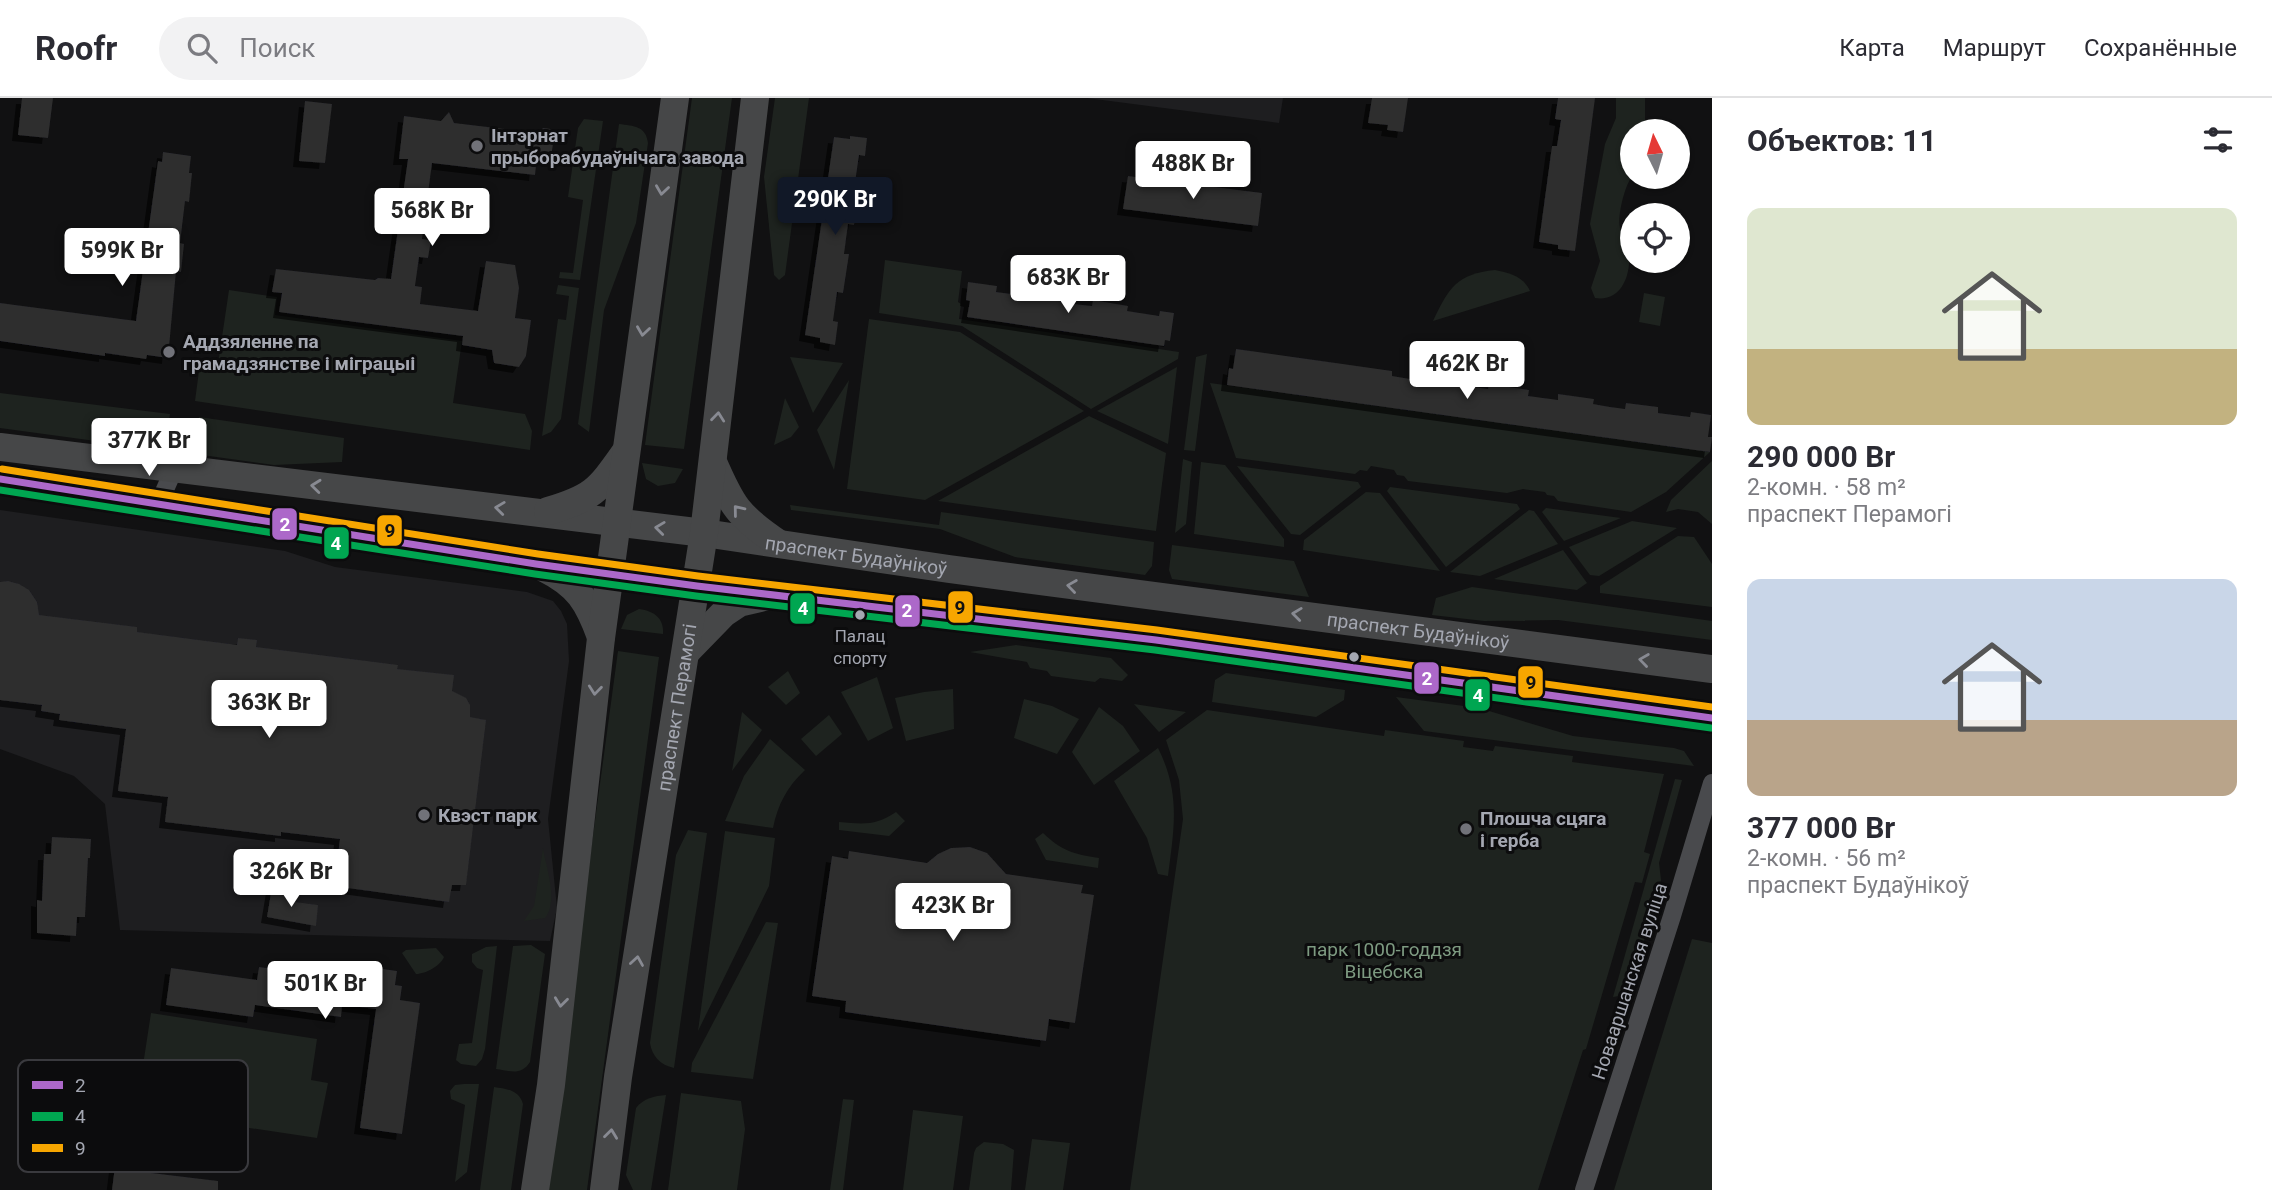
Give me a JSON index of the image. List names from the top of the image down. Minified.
{"streets":{"main road":["праспект Будаўнікоў","праспект Перамогі"],"street":["Новааршанская вуліца"]},"crossings":[["праспект Будаўнікоў","праспект Перамогі"]],"parks":["парк 1000-годдзя Віцебска"],"places":["Інтэрнат прыборабудаўнічага завода","Аддзяленне па грамадзянстве і міграцыі","Палац спорту","Квэст парк","Плошча сцяга і герба"],"lines":["transit line 9","transit line 2","transit line 4"],"legend":["2","4","9"],"north":"top","page":{"header":"Roofr","search":"Поиск","nav":["Карта","Маршрут","Сохранённые"],"heading":"Объектов: 11","price":["488K Br","290K Br","568K Br","599K Br","683K Br","462K Br","377K Br","363K Br","326K Br","423K Br","501K Br"],"list":[{"name":"290 000 Br","note":"2-комн. · 58 m² · праспект Перамогі"},{"name":"377 000 Br","note":"2-комн. · 56 m² · праспект Будаўнікоў"}]}}
